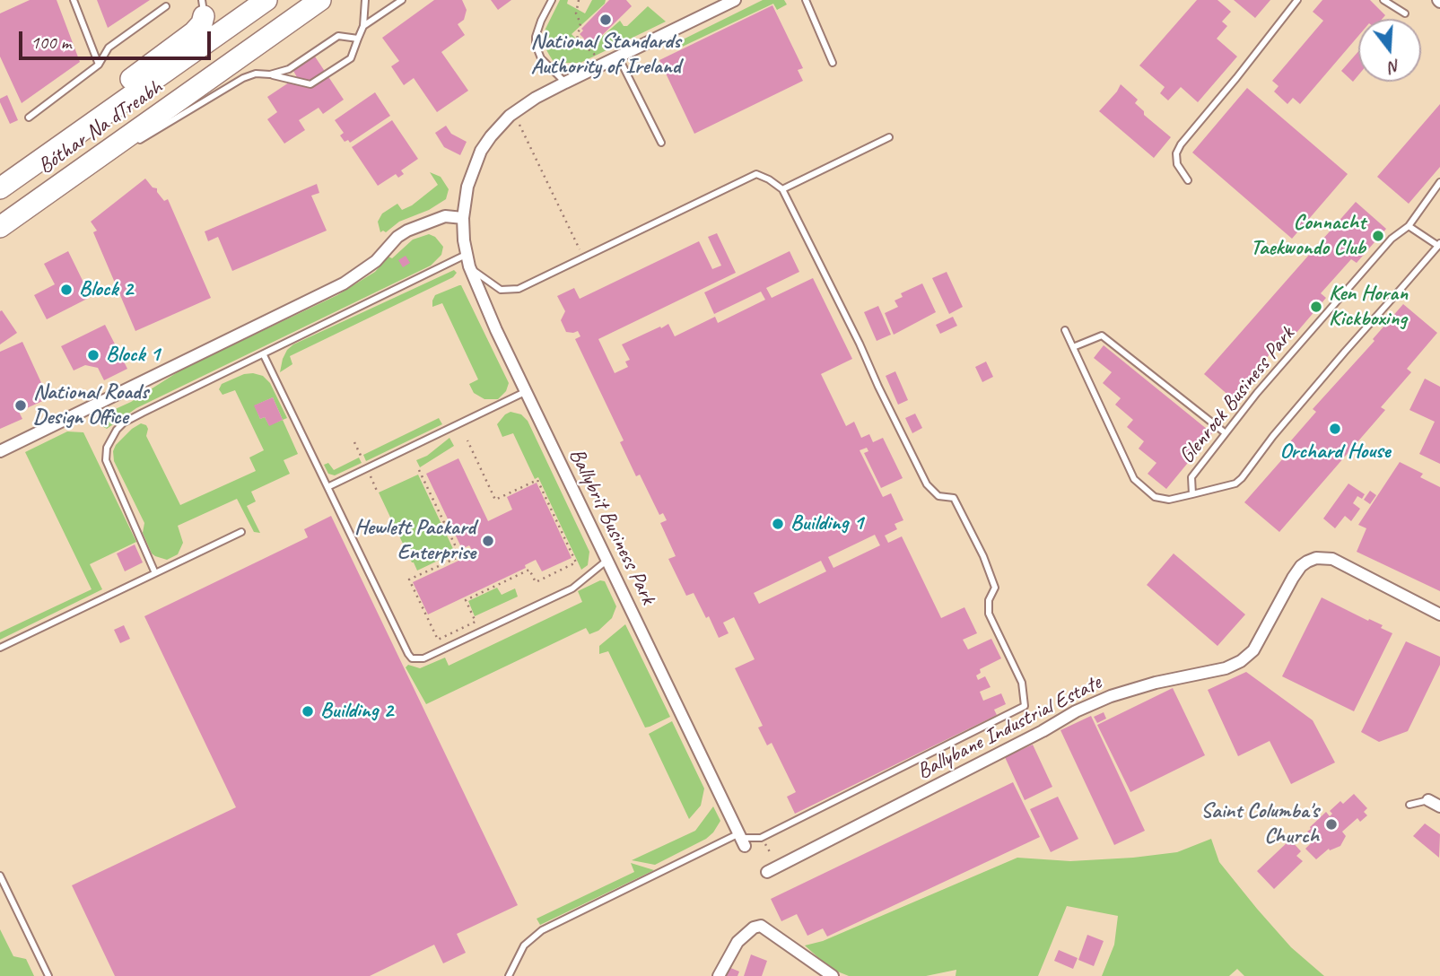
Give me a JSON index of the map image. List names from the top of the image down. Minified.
{"streets":{"highway":["Bóthar Na dTreabh"],"street":["Ballybrit Business Park","Ballybane Industrial Estate"],"lane":["Glenrock Business Park"]},"places":["National Standards Authority of Ireland","Connacht Taekwondo Club","Block 2","Ken Horan Kickboxing","Block 1","National Roads Design Office","Orchard House","Building 1","Hewlett Packard Enterprise","Building 2","Saint Columba's Church"],"scale_bar":"100 m","north":"bottom"}
